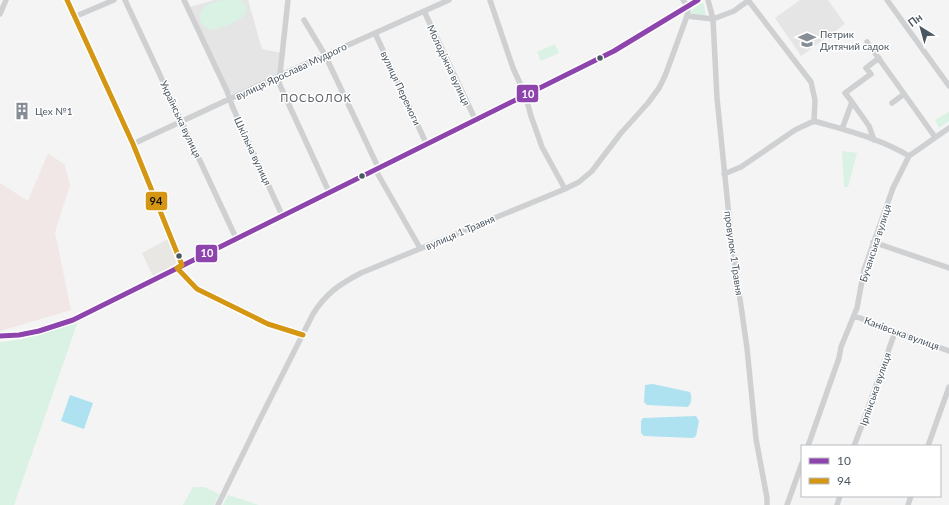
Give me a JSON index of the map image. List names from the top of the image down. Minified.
{"streets":{"street":["Молодіжна вулиця","вулиця Ярослава Мудрого","вулиця Перемоги","Українська вулиця","Шкільна вулиця","вулиця 1 Травня","Бучанська вулиця","провулок 1 Травня","Канівська вулиця","Ірпінська вулиця"]},"crossings":[["Молодіжна вулиця","вулиця Ярослава Мудрого"],["вулиця Ярослава Мудрого","вулиця Перемоги"],["вулиця Ярослава Мудрого","Українська вулиця"],["вулиця Ярослава Мудрого","Шкільна вулиця"],["Бучанська вулиця","Канівська вулиця"],["Канівська вулиця","Ірпінська вулиця"]],"districts":["ПОСЬОЛОК"],"places":{"school or university":["Петрик Дитячий садок"],"building":["Цех №1"]},"lines":["transit line 10","transit line 94"],"legend":["10","94"],"north":"top left"}
